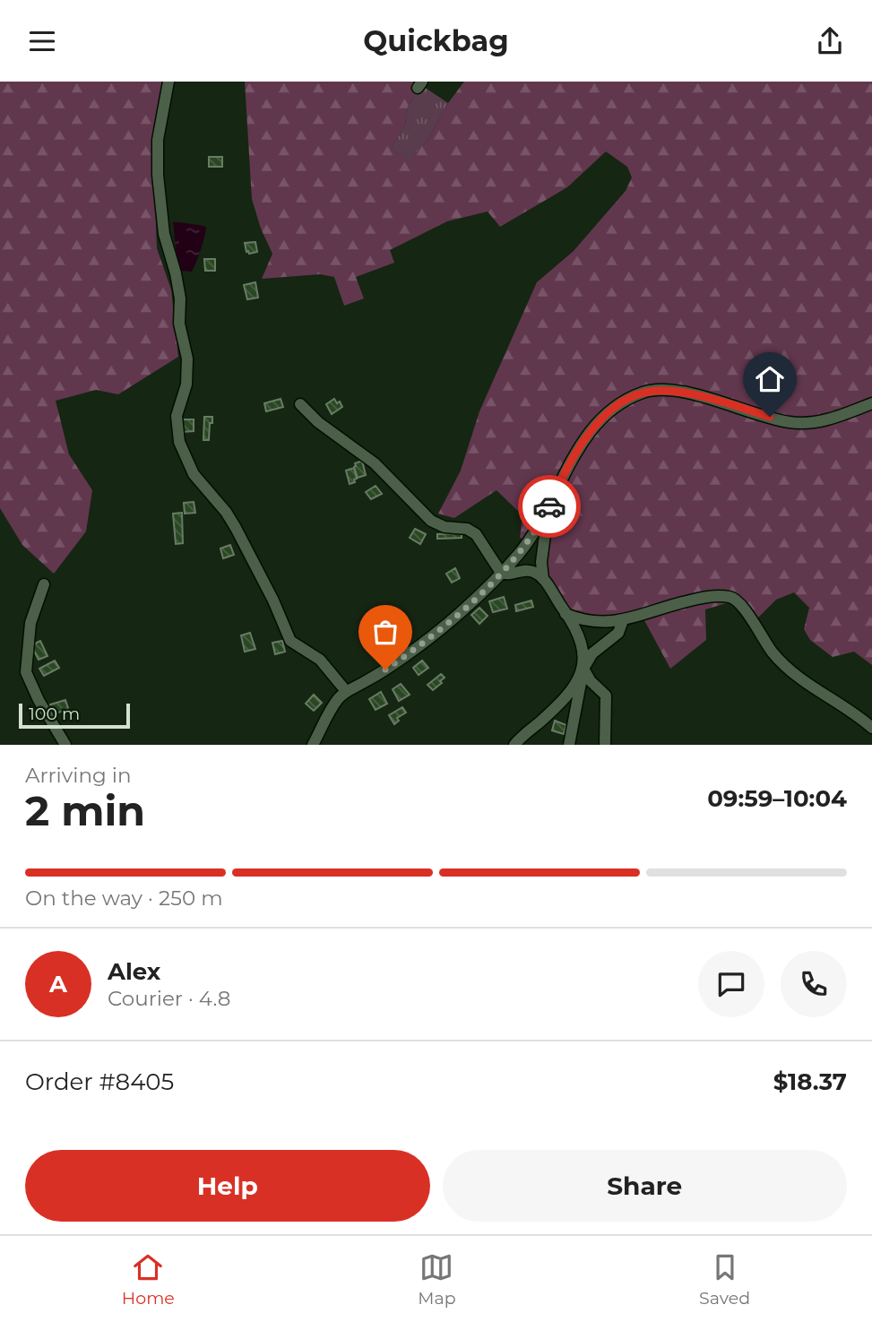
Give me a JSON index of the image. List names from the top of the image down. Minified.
{"scale_bar":"100 m","page":{"header":"Quickbag","scale":"100 m","heading":["2 min","Arriving in","09:59–10:04"],"panel":["Alex","Courier · 4.8","Order #8405","$18.37"],"bar":"On the way · 250 m","round":"A","buttons":["Help","Share"],"tabs":["Home","Map","Saved"]}}
